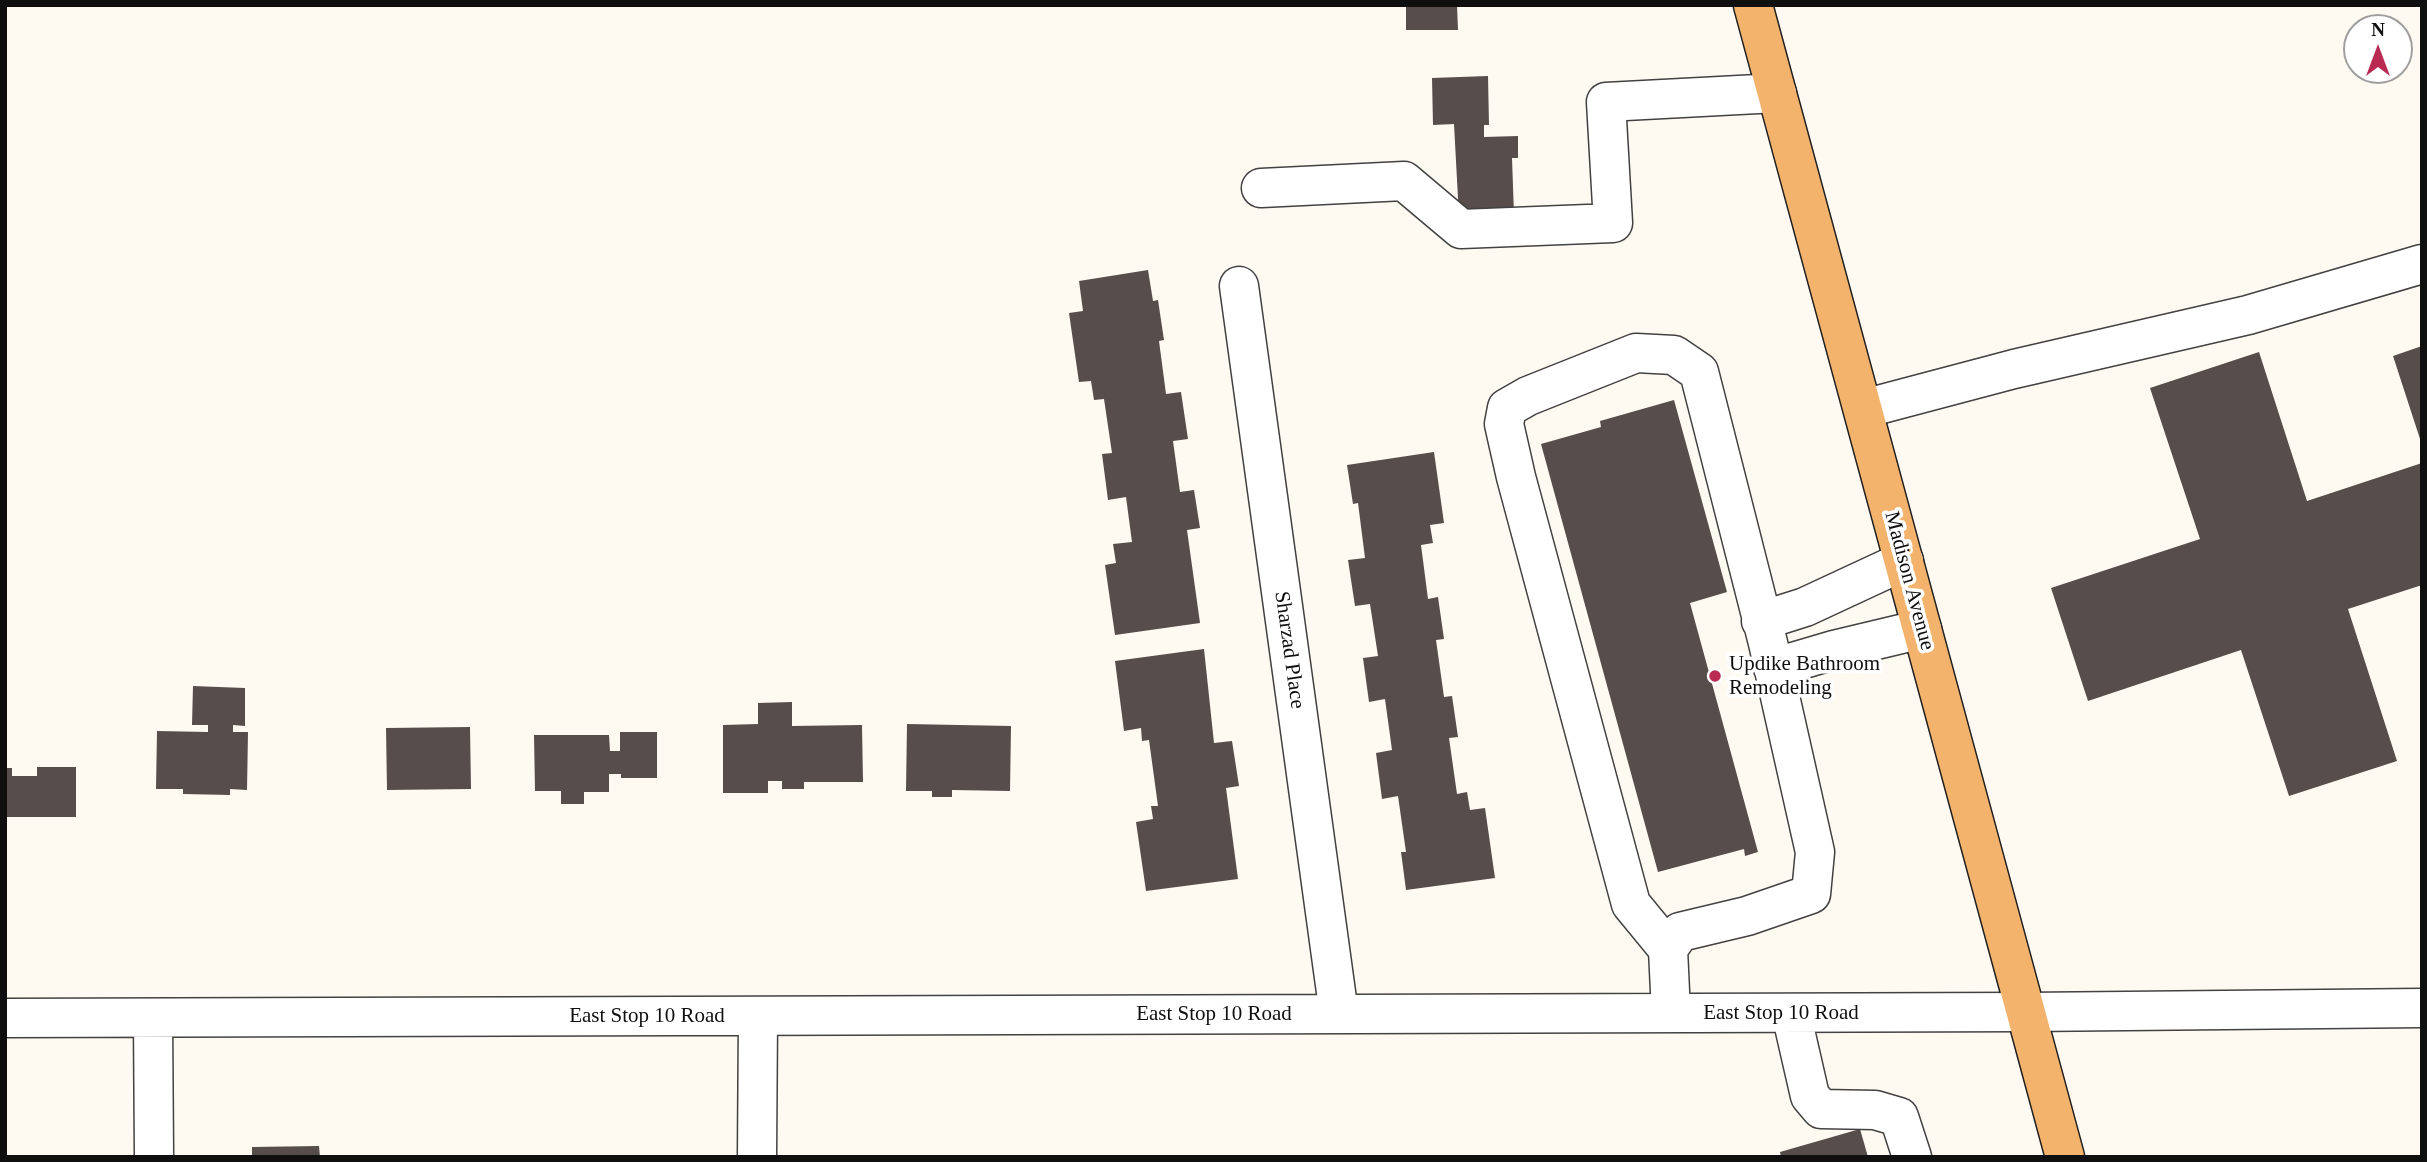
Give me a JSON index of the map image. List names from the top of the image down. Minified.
{"streets":{"main road":["Madison Avenue"],"street":["Sharzad Place","East Stop 10 Road"]},"crossings":[["Madison Avenue","East Stop 10 Road"],["Sharzad Place","East Stop 10 Road"]],"places":["Updike Bathroom Remodeling"],"north":"top"}
